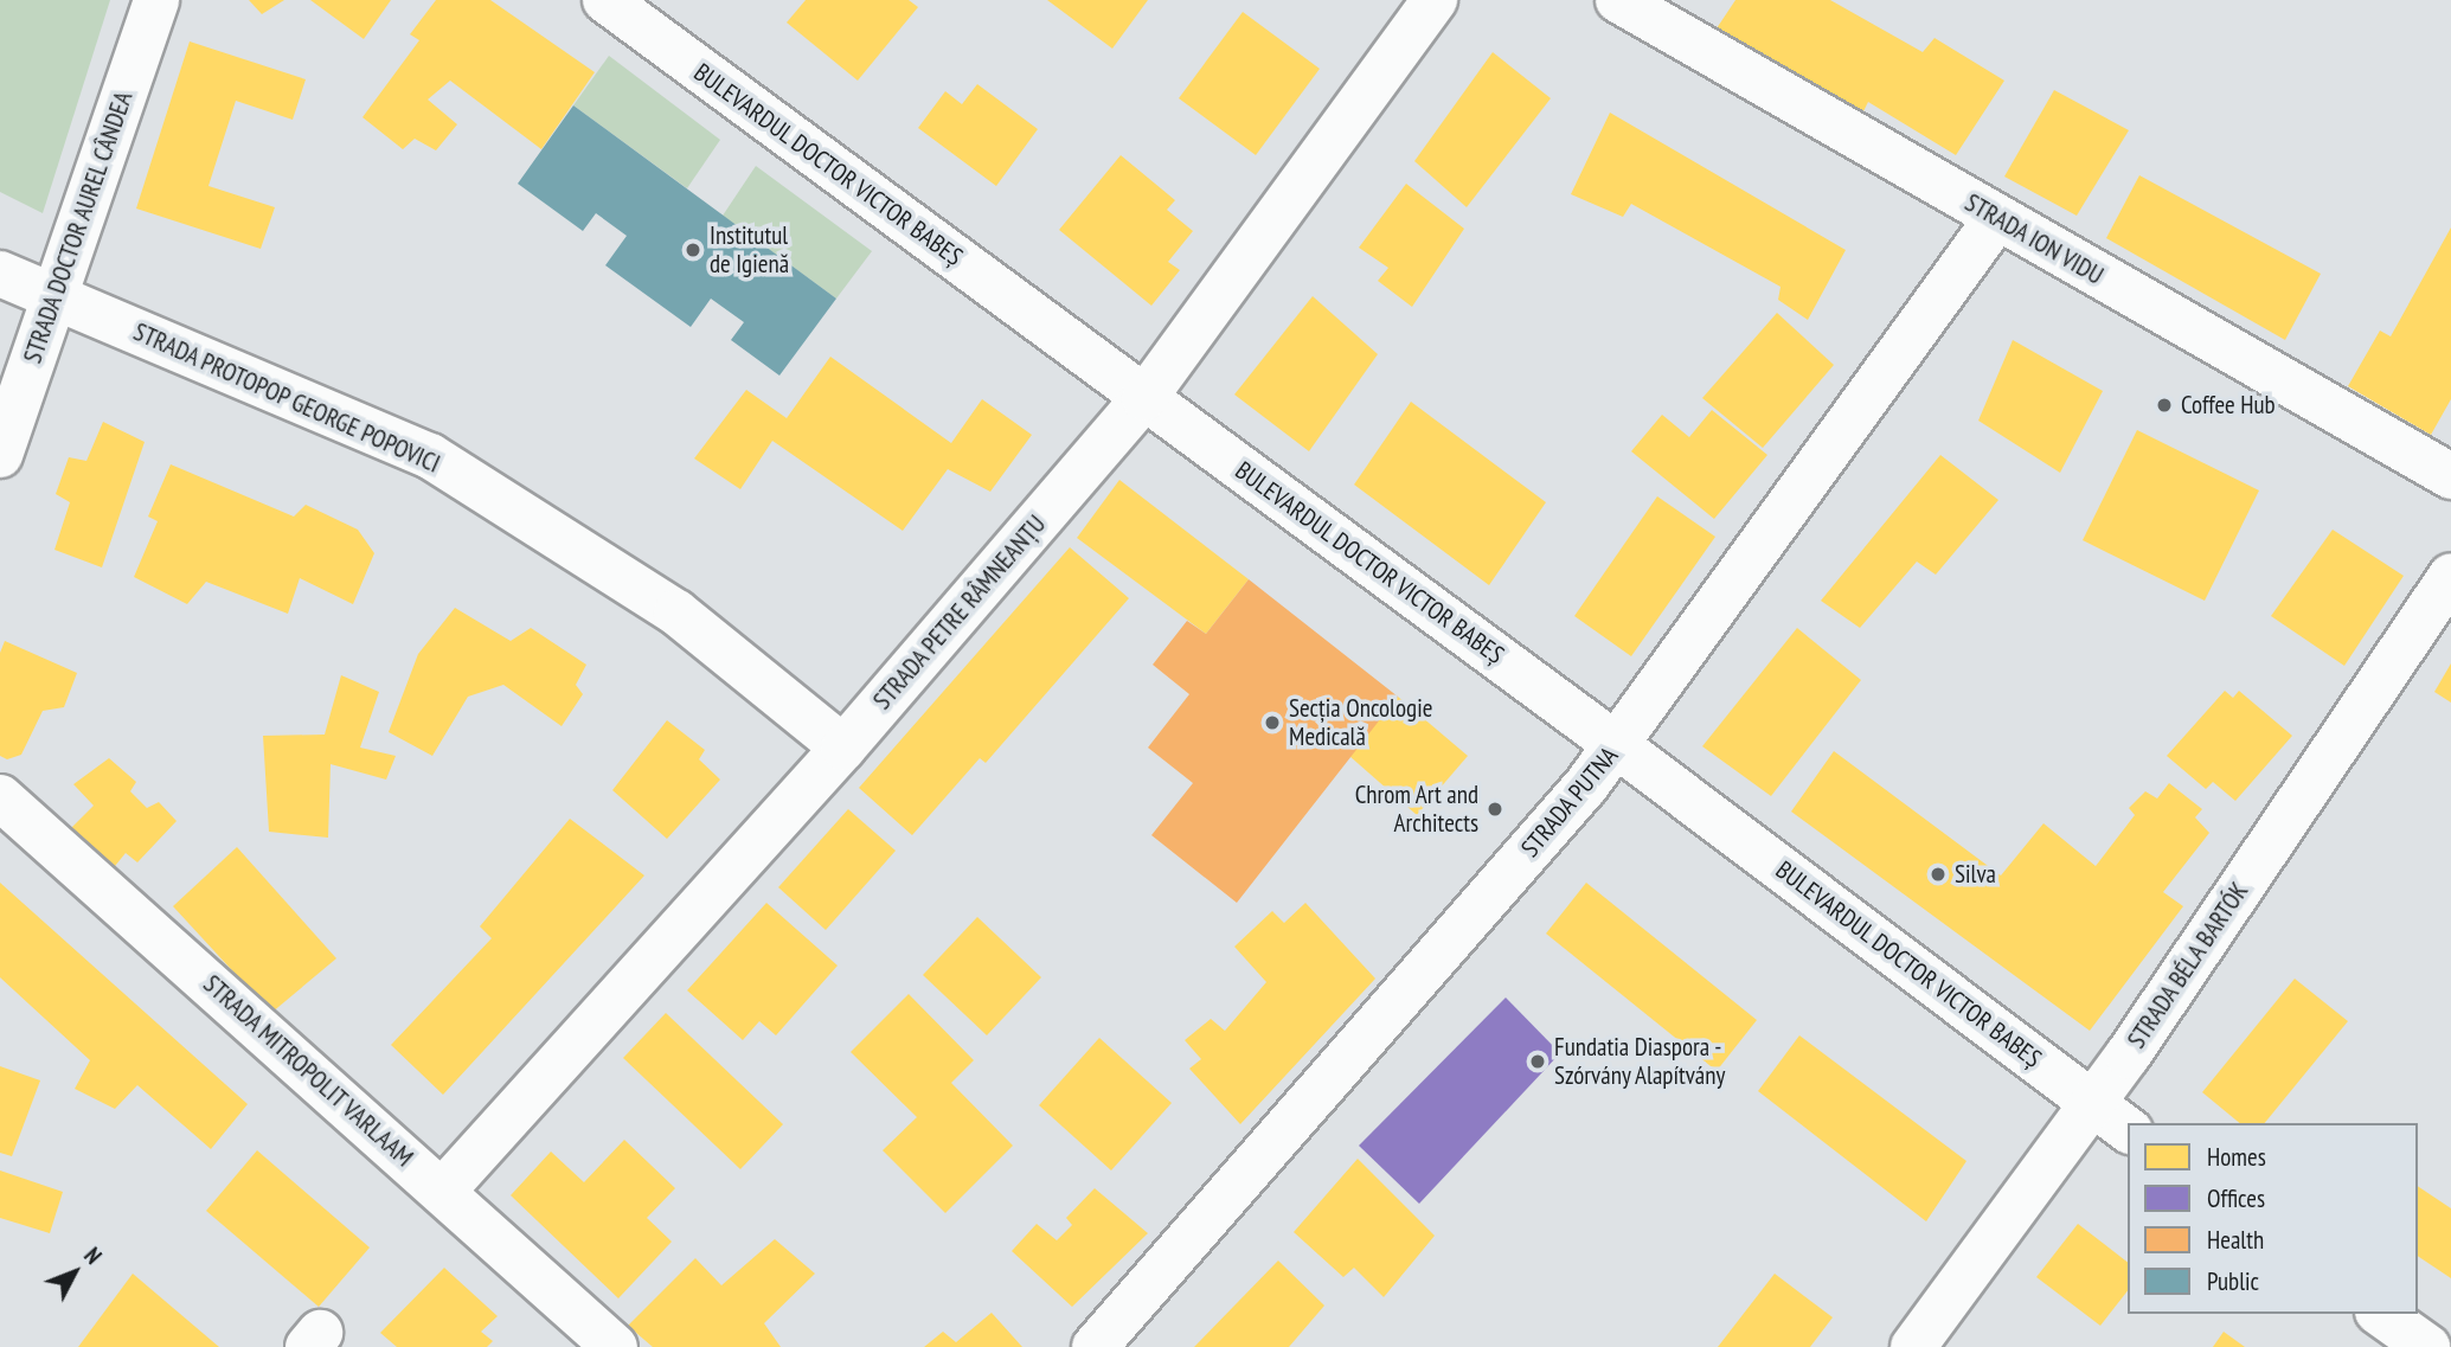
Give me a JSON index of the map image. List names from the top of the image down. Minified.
{"streets":{"street":["BULEVARDUL DOCTOR VICTOR BABEȘ","STRADA DOCTOR AUREL CÂNDEA","STRADA ION VIDU","STRADA PROTOPOP GEORGE POPOVICI","STRADA PETRE RÂMNEANȚU","STRADA PUTNA","STRADA BÉLA BARTÓK","STRADA MITROPOLIT VARLAAM"]},"crossings":[["BULEVARDUL DOCTOR VICTOR BABEȘ","STRADA PETRE RÂMNEANȚU"],["BULEVARDUL DOCTOR VICTOR BABEȘ","STRADA PUTNA"],["BULEVARDUL DOCTOR VICTOR BABEȘ","STRADA BÉLA BARTÓK"],["STRADA DOCTOR AUREL CÂNDEA","STRADA PROTOPOP GEORGE POPOVICI"],["STRADA ION VIDU","STRADA PUTNA"],["STRADA PROTOPOP GEORGE POPOVICI","STRADA PETRE RÂMNEANȚU"],["STRADA PETRE RÂMNEANȚU","STRADA MITROPOLIT VARLAAM"]],"places":["Institutul de Igienă","Coffee Hub","Secția Oncologie Medicală","Chrom Art and Architects","Silva","Fundatia Diaspora - Szórvány Alapítvány"],"legend":["Homes","Offices","Health","Public"],"north":"top right"}
